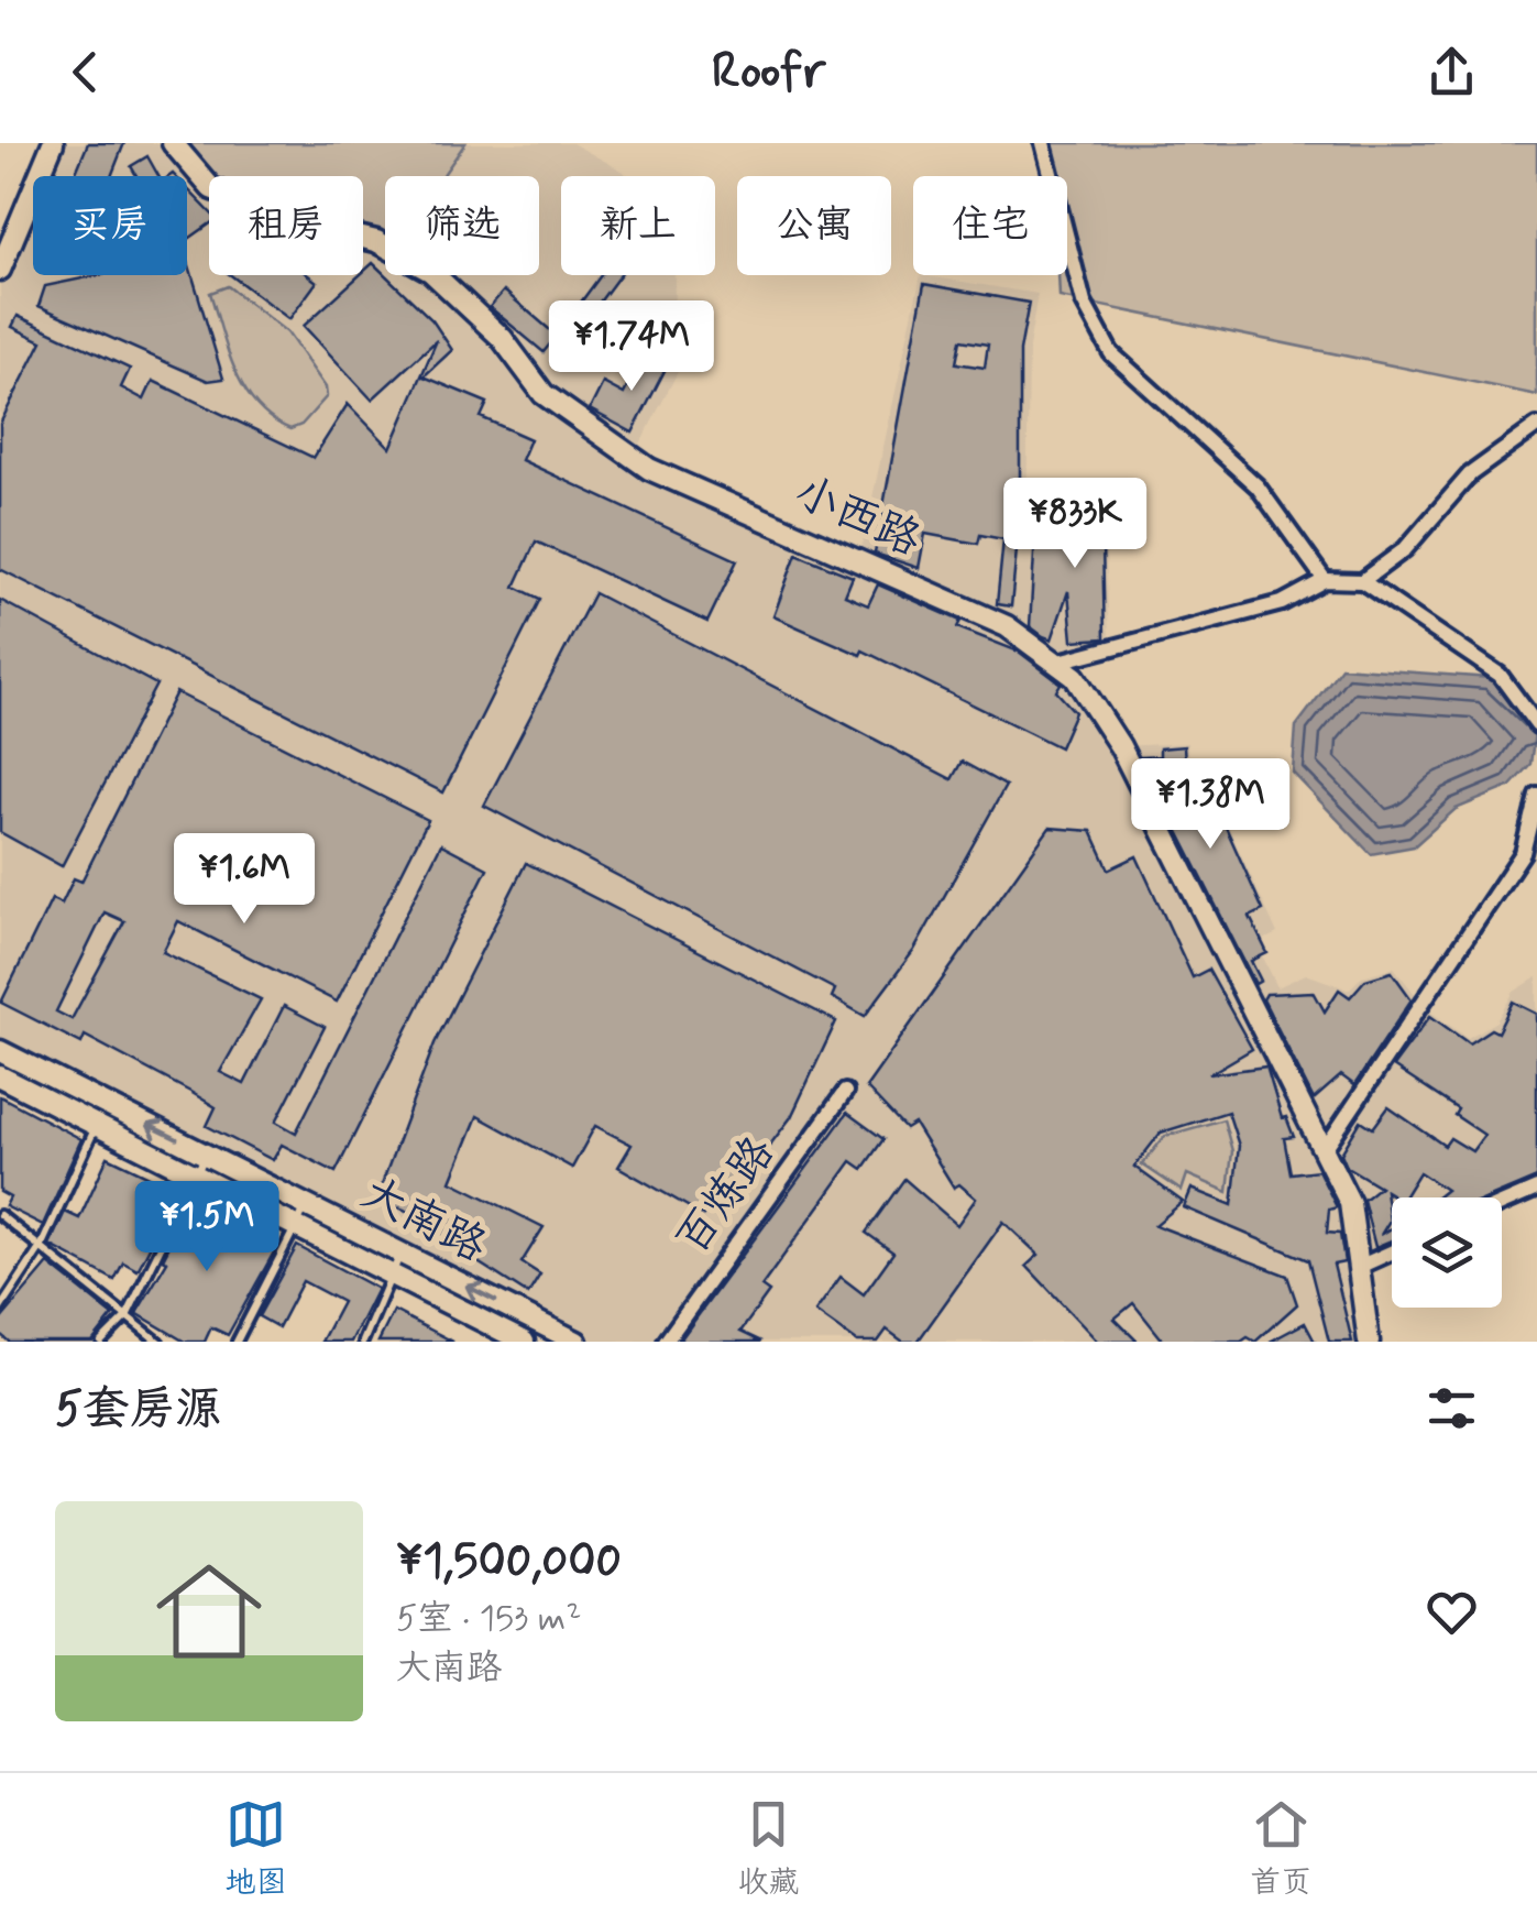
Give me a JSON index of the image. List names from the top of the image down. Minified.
{"streets":{"street":["小西路","百炼路","大南路"]},"page":{"header":"Roofr","chip":["买房","租房","筛选","新上","公寓","住宅"],"price":["¥1.74M","¥833K","¥1.38M","¥1.6M","¥1.5M"],"heading":"5套房源","list":[{"name":"¥1,500,000","note":"5室 · 153 m² · 大南路"}],"tabs":["地图","收藏","首页"]}}
